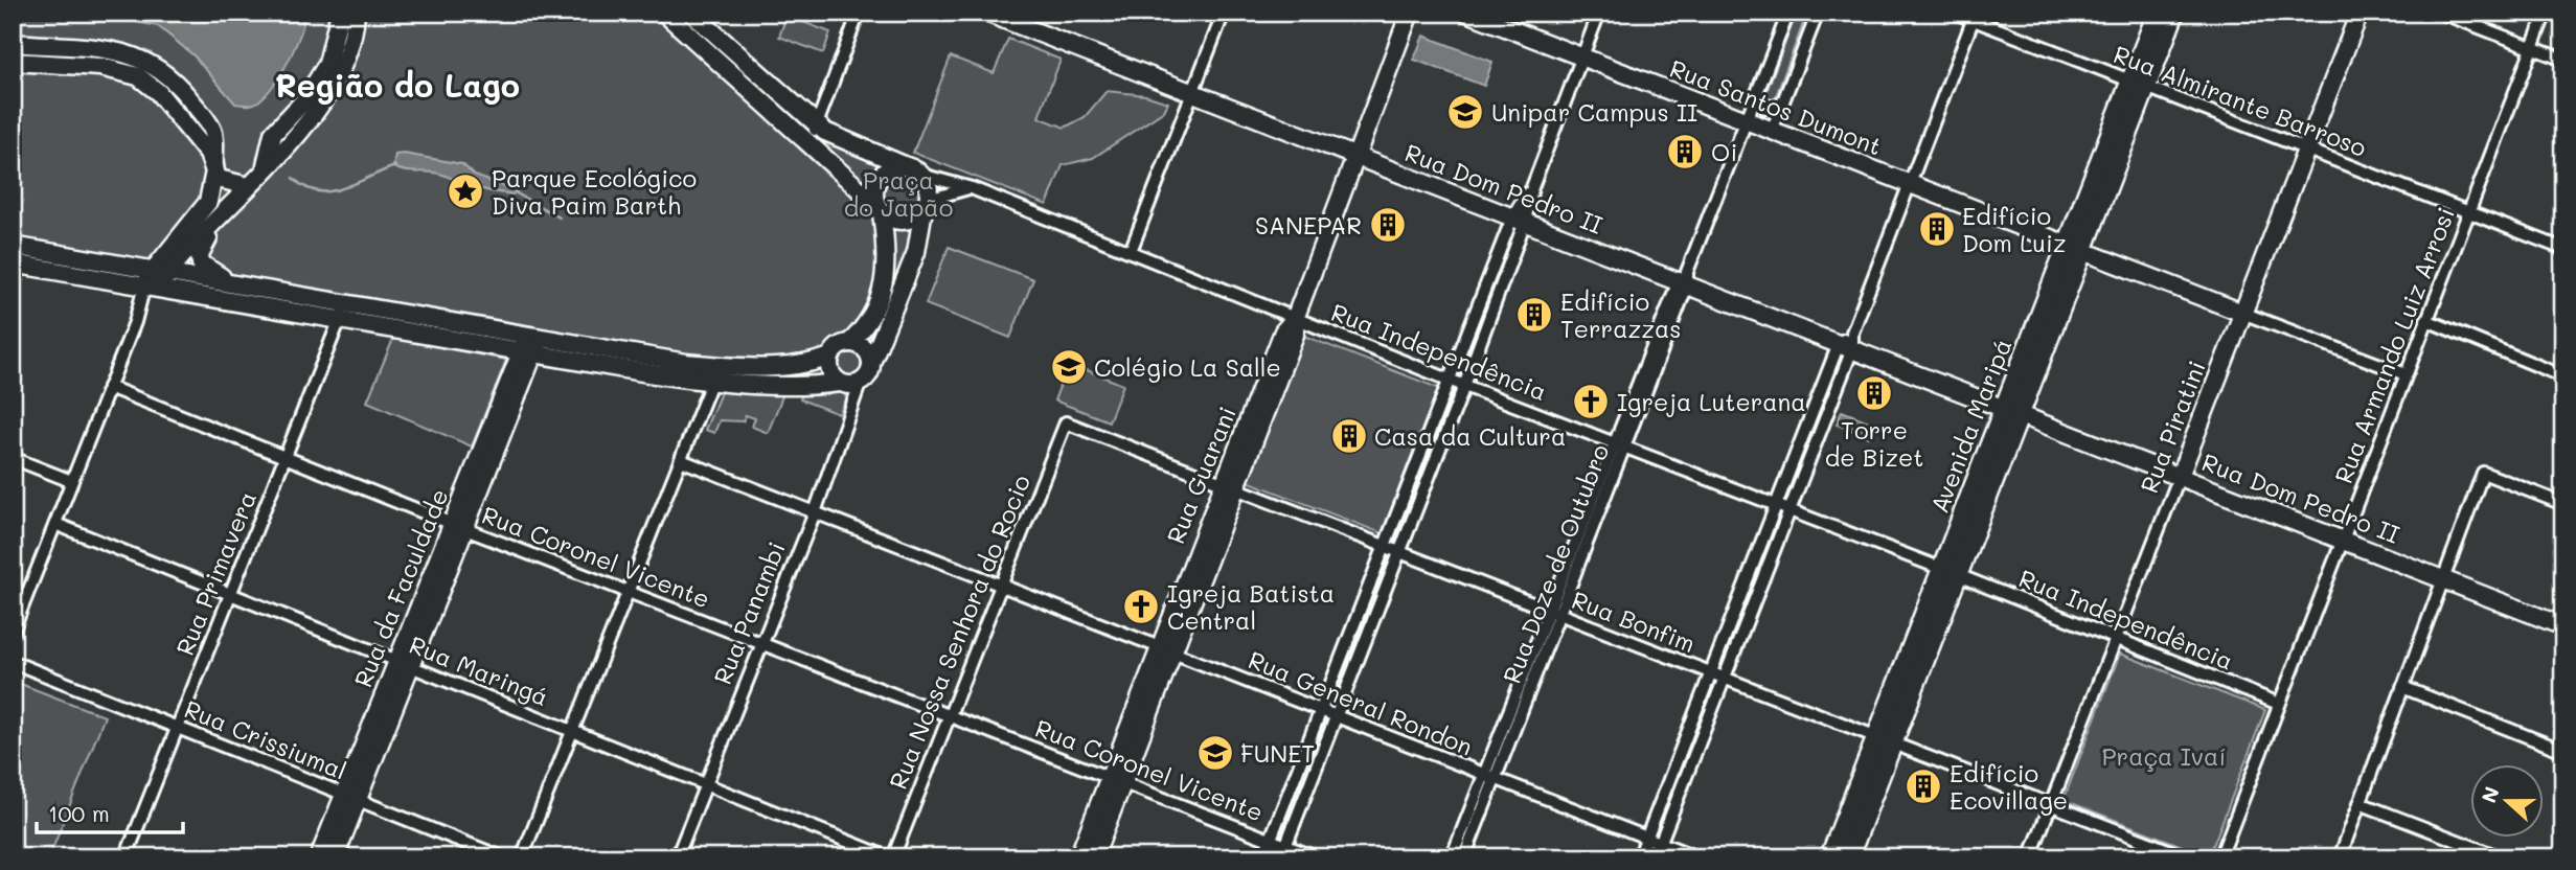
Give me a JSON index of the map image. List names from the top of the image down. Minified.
{"streets":{"main road":["Avenida Maripá"],"street":["Rua Almirante Barroso","Rua Santos Dumont","Rua Dom Pedro II","Rua Armando Luiz Arrosi","Rua Independência","Rua Piratini","Rua Guarani","Rua Coronel Vicente","Rua Doze de Outubro","Rua Primavera","Rua da Faculdade","Rua Panambi","Rua Bonfim","Rua Nossa Senhora do Rocio","Rua Maringá","Rua General Rondon","Rua Crissiumal"]},"crossings":[["Rua Almirante Barroso","Rua Armando Luiz Arrosi"],["Rua Almirante Barroso","Avenida Maripá"],["Rua Almirante Barroso","Rua Piratini"],["Rua Santos Dumont","Rua Armando Luiz Arrosi"],["Rua Santos Dumont","Avenida Maripá"],["Rua Santos Dumont","Rua Piratini"],["Rua Santos Dumont","Rua Doze de Outubro"],["Rua Dom Pedro II","Rua Armando Luiz Arrosi"],["Rua Dom Pedro II","Avenida Maripá"],["Rua Dom Pedro II","Rua Piratini"],["Rua Dom Pedro II","Rua Guarani"],["Rua Dom Pedro II","Rua Doze de Outubro"],["Rua Armando Luiz Arrosi","Rua Independência"],["Rua Independência","Avenida Maripá"],["Rua Independência","Rua Piratini"],["Rua Independência","Rua Guarani"],["Rua Independência","Rua Doze de Outubro"],["Avenida Maripá","Rua Bonfim"],["Rua Piratini","Rua Bonfim"],["Rua Guarani","Rua Coronel Vicente"],["Rua Guarani","Rua Bonfim"],["Rua Guarani","Rua General Rondon"],["Rua Coronel Vicente","Rua Primavera"],["Rua Coronel Vicente","Rua da Faculdade"],["Rua Coronel Vicente","Rua Panambi"],["Rua Coronel Vicente","Rua Nossa Senhora do Rocio"],["Rua Doze de Outubro","Rua Bonfim"],["Rua Doze de Outubro","Rua General Rondon"],["Rua Primavera","Rua Maringá"],["Rua Primavera","Rua Crissiumal"],["Rua da Faculdade","Rua Maringá"],["Rua da Faculdade","Rua Crissiumal"],["Rua Panambi","Rua Maringá"],["Rua Panambi","Rua General Rondon"],["Rua Bonfim","Rua Nossa Senhora do Rocio"],["Rua Nossa Senhora do Rocio","Rua Maringá"],["Rua Nossa Senhora do Rocio","Rua General Rondon"]],"districts":["Região do Lago"],"parks":["Praça do Japão","Praça Ivaí"],"places":{"school or university":["Unipar Campus II","Colégio La Salle","FUNET"],"building":["Oi","SANEPAR","Edifício Dom Luiz","Edifício Terrazzas","Torre de Bizet","Casa da Cultura","Edifício Ecovillage"],"place":["Parque Ecológico Diva Paim Barth"],"church":["Igreja Luterana","Igreja Batista Central"]},"scale_bar":"100 m","north":"left"}
